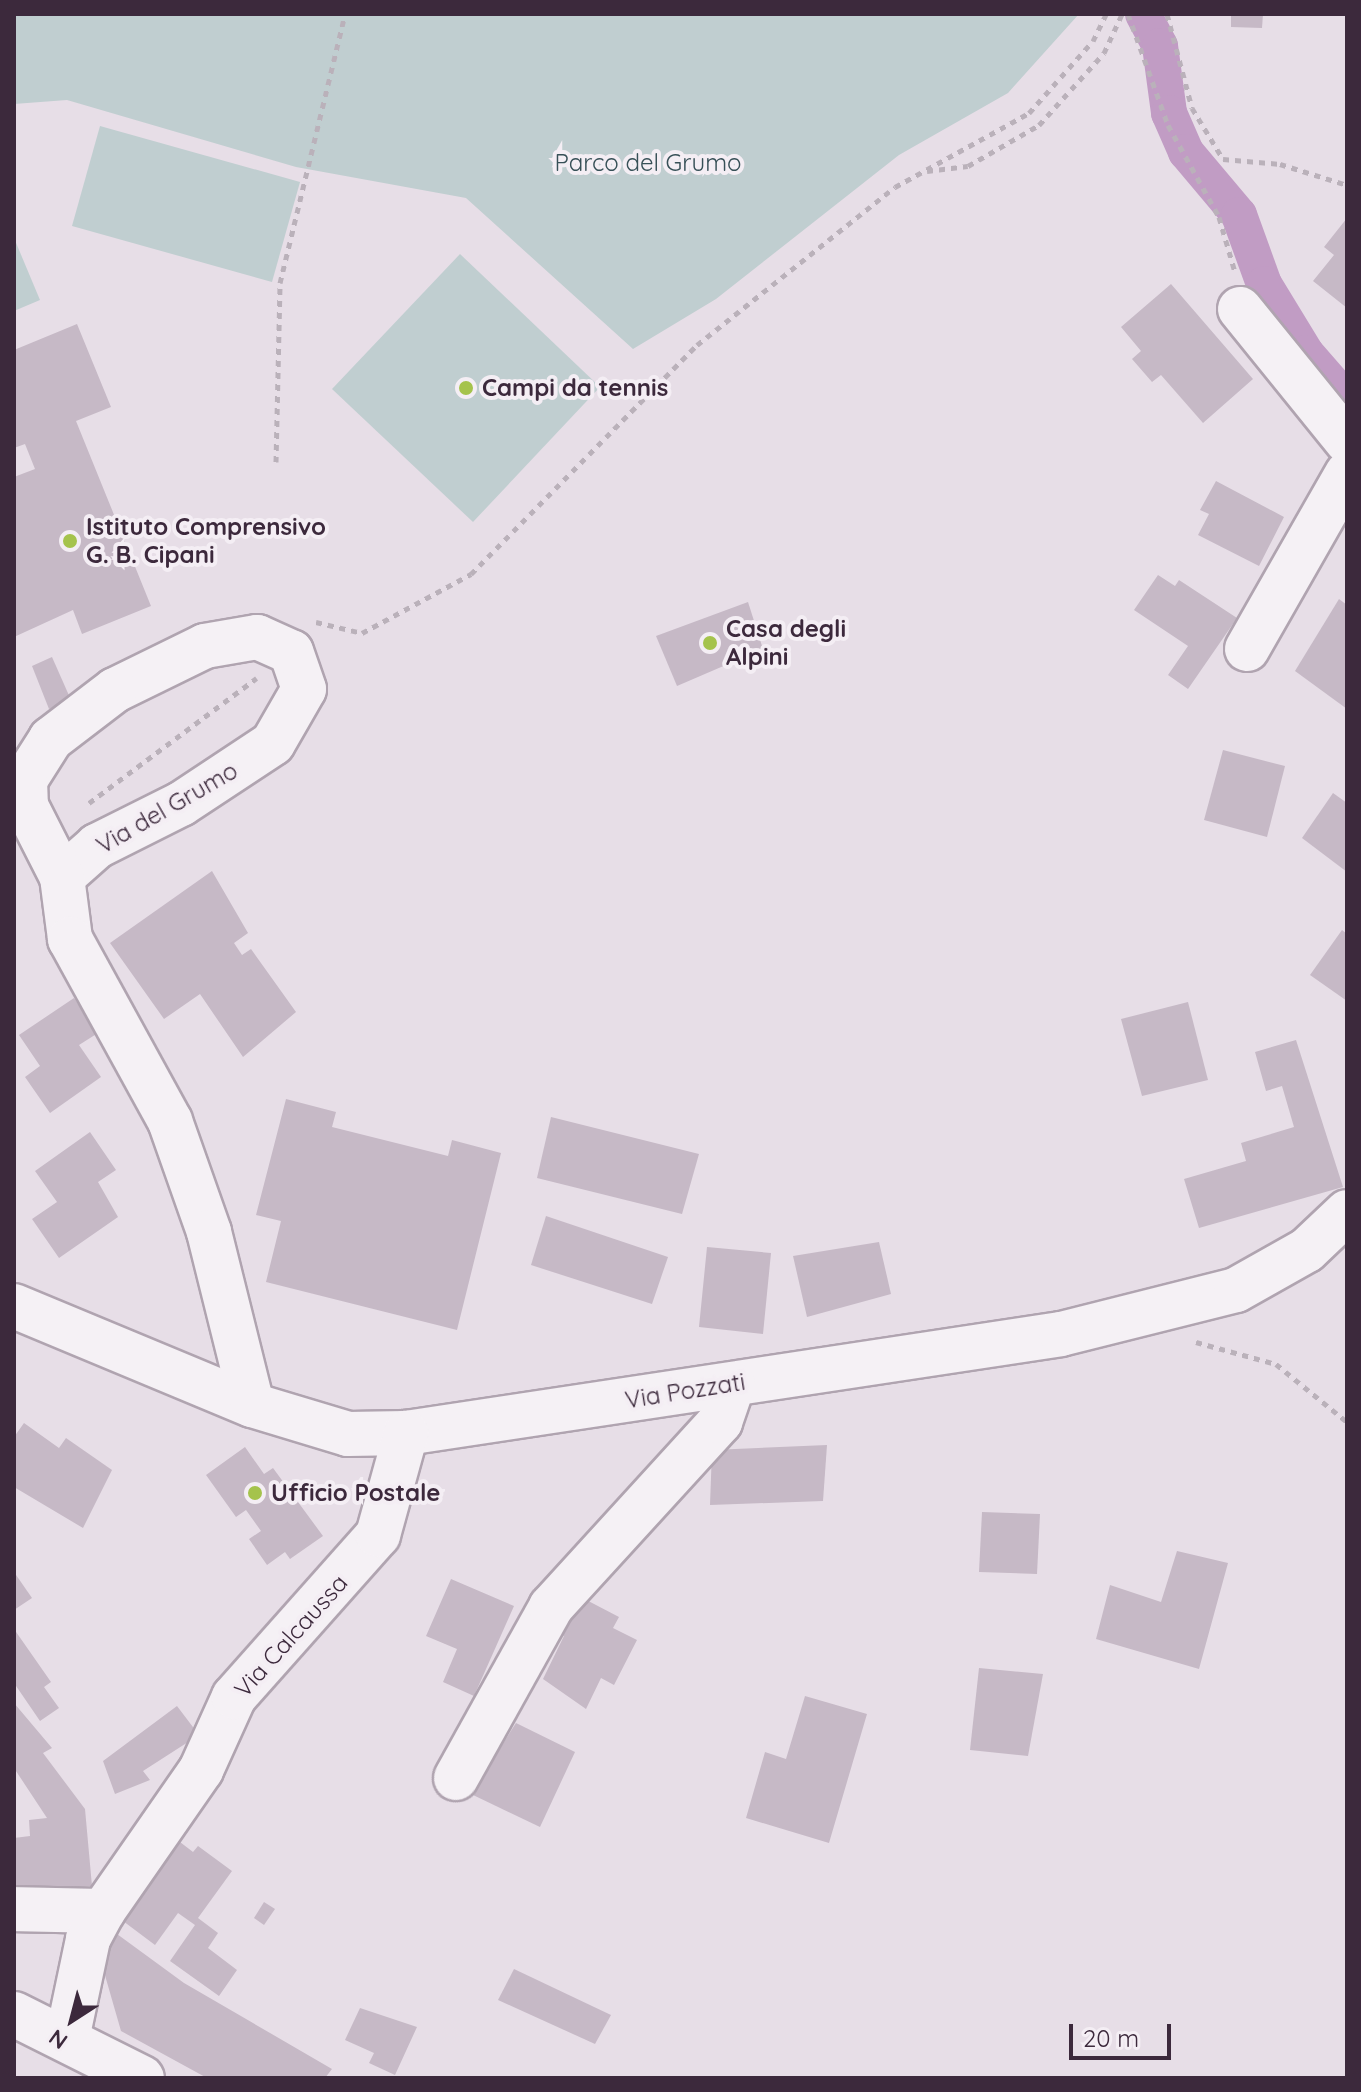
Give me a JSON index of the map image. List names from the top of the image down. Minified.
{"streets":{"street":["Via del Grumo","Via Pozzati","Via Calcaussa"]},"crossings":[["Via Pozzati","Via Calcaussa"]],"parks":["Parco del Grumo"],"places":["Campi da tennis","Istituto Comprensivo G. B. Cipani","Casa degli Alpini","Ufficio Postale"],"scale_bar":"20 m","north":"bottom left"}
